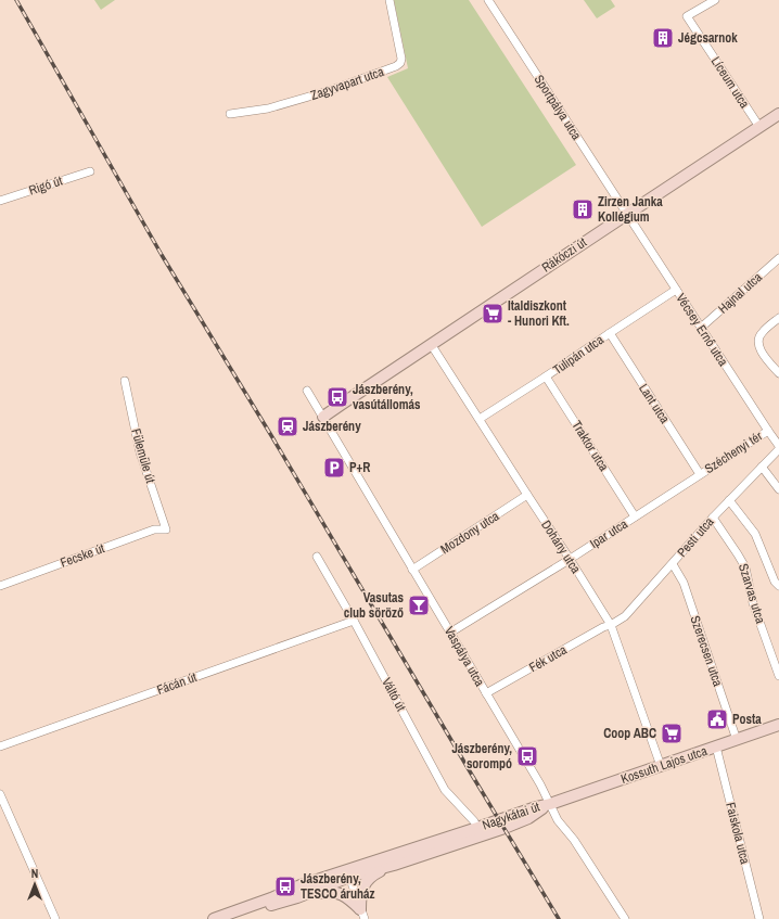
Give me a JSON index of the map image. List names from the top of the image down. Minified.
{"streets":{"street":["Líceum utca","Zagyvapart utca","Sportpálya utca","Rigó út","Rákóczi út","Hajnal utca","Vécsey Ernő utca","Tulipán utca","Lant utca","Traktor utca","Széchenyi tér","Fülemüle út","Mozdony utca","Ipar utca","Pesti utca","Dohány utca","Fecske út","Szarvas utca","Szerecsen utca","Vaspálya utca","Fék utca","Fácán út","Váltó út","Kossuth Lajos utca","Nagykátai út","Faiskola utca"]},"crossings":[["Líceum utca","Rákóczi út"],["Sportpálya utca","Rákóczi út"],["Sportpálya utca","Vécsey Ernő utca"],["Rákóczi út","Vécsey Ernő utca"],["Rákóczi út","Dohány utca"],["Rákóczi út","Vaspálya utca"],["Hajnal utca","Vécsey Ernő utca"],["Vécsey Ernő utca","Tulipán utca"],["Vécsey Ernő utca","Széchenyi tér"],["Tulipán utca","Lant utca"],["Tulipán utca","Traktor utca"],["Tulipán utca","Dohány utca"],["Lant utca","Széchenyi tér"],["Lant utca","Ipar utca"],["Traktor utca","Ipar utca"],["Széchenyi tér","Ipar utca"],["Fülemüle út","Fecske út"],["Mozdony utca","Dohány utca"],["Mozdony utca","Vaspálya utca"],["Ipar utca","Dohány utca"],["Ipar utca","Vaspálya utca"],["Pesti utca","Dohány utca"],["Pesti utca","Szarvas utca"],["Pesti utca","Szerecsen utca"],["Pesti utca","Fék utca"],["Dohány utca","Fék utca"],["Dohány utca","Kossuth Lajos utca"],["Szerecsen utca","Kossuth Lajos utca"],["Vaspálya utca","Fék utca"],["Vaspálya utca","Kossuth Lajos utca"],["Vaspálya utca","Nagykátai út"],["Fácán út","Váltó út"],["Váltó út","Nagykátai út"],["Kossuth Lajos utca","Nagykátai út"],["Kossuth Lajos utca","Faiskola utca"]],"places":{"building":["Jégcsarnok","Zirzen Janka Kollégium"],"supermarket":["Italdiszkont - Hunori Kft.","Coop ABC"],"bus stop":["Jászberény, vasútállomás","Jászberény, sorompó","Jászberény, TESCO áruház"],"station":["Jászberény"],"parking":["P+R"],"bar":["Vasutas club söröző"],"public building":["Posta"]},"north":"top"}
